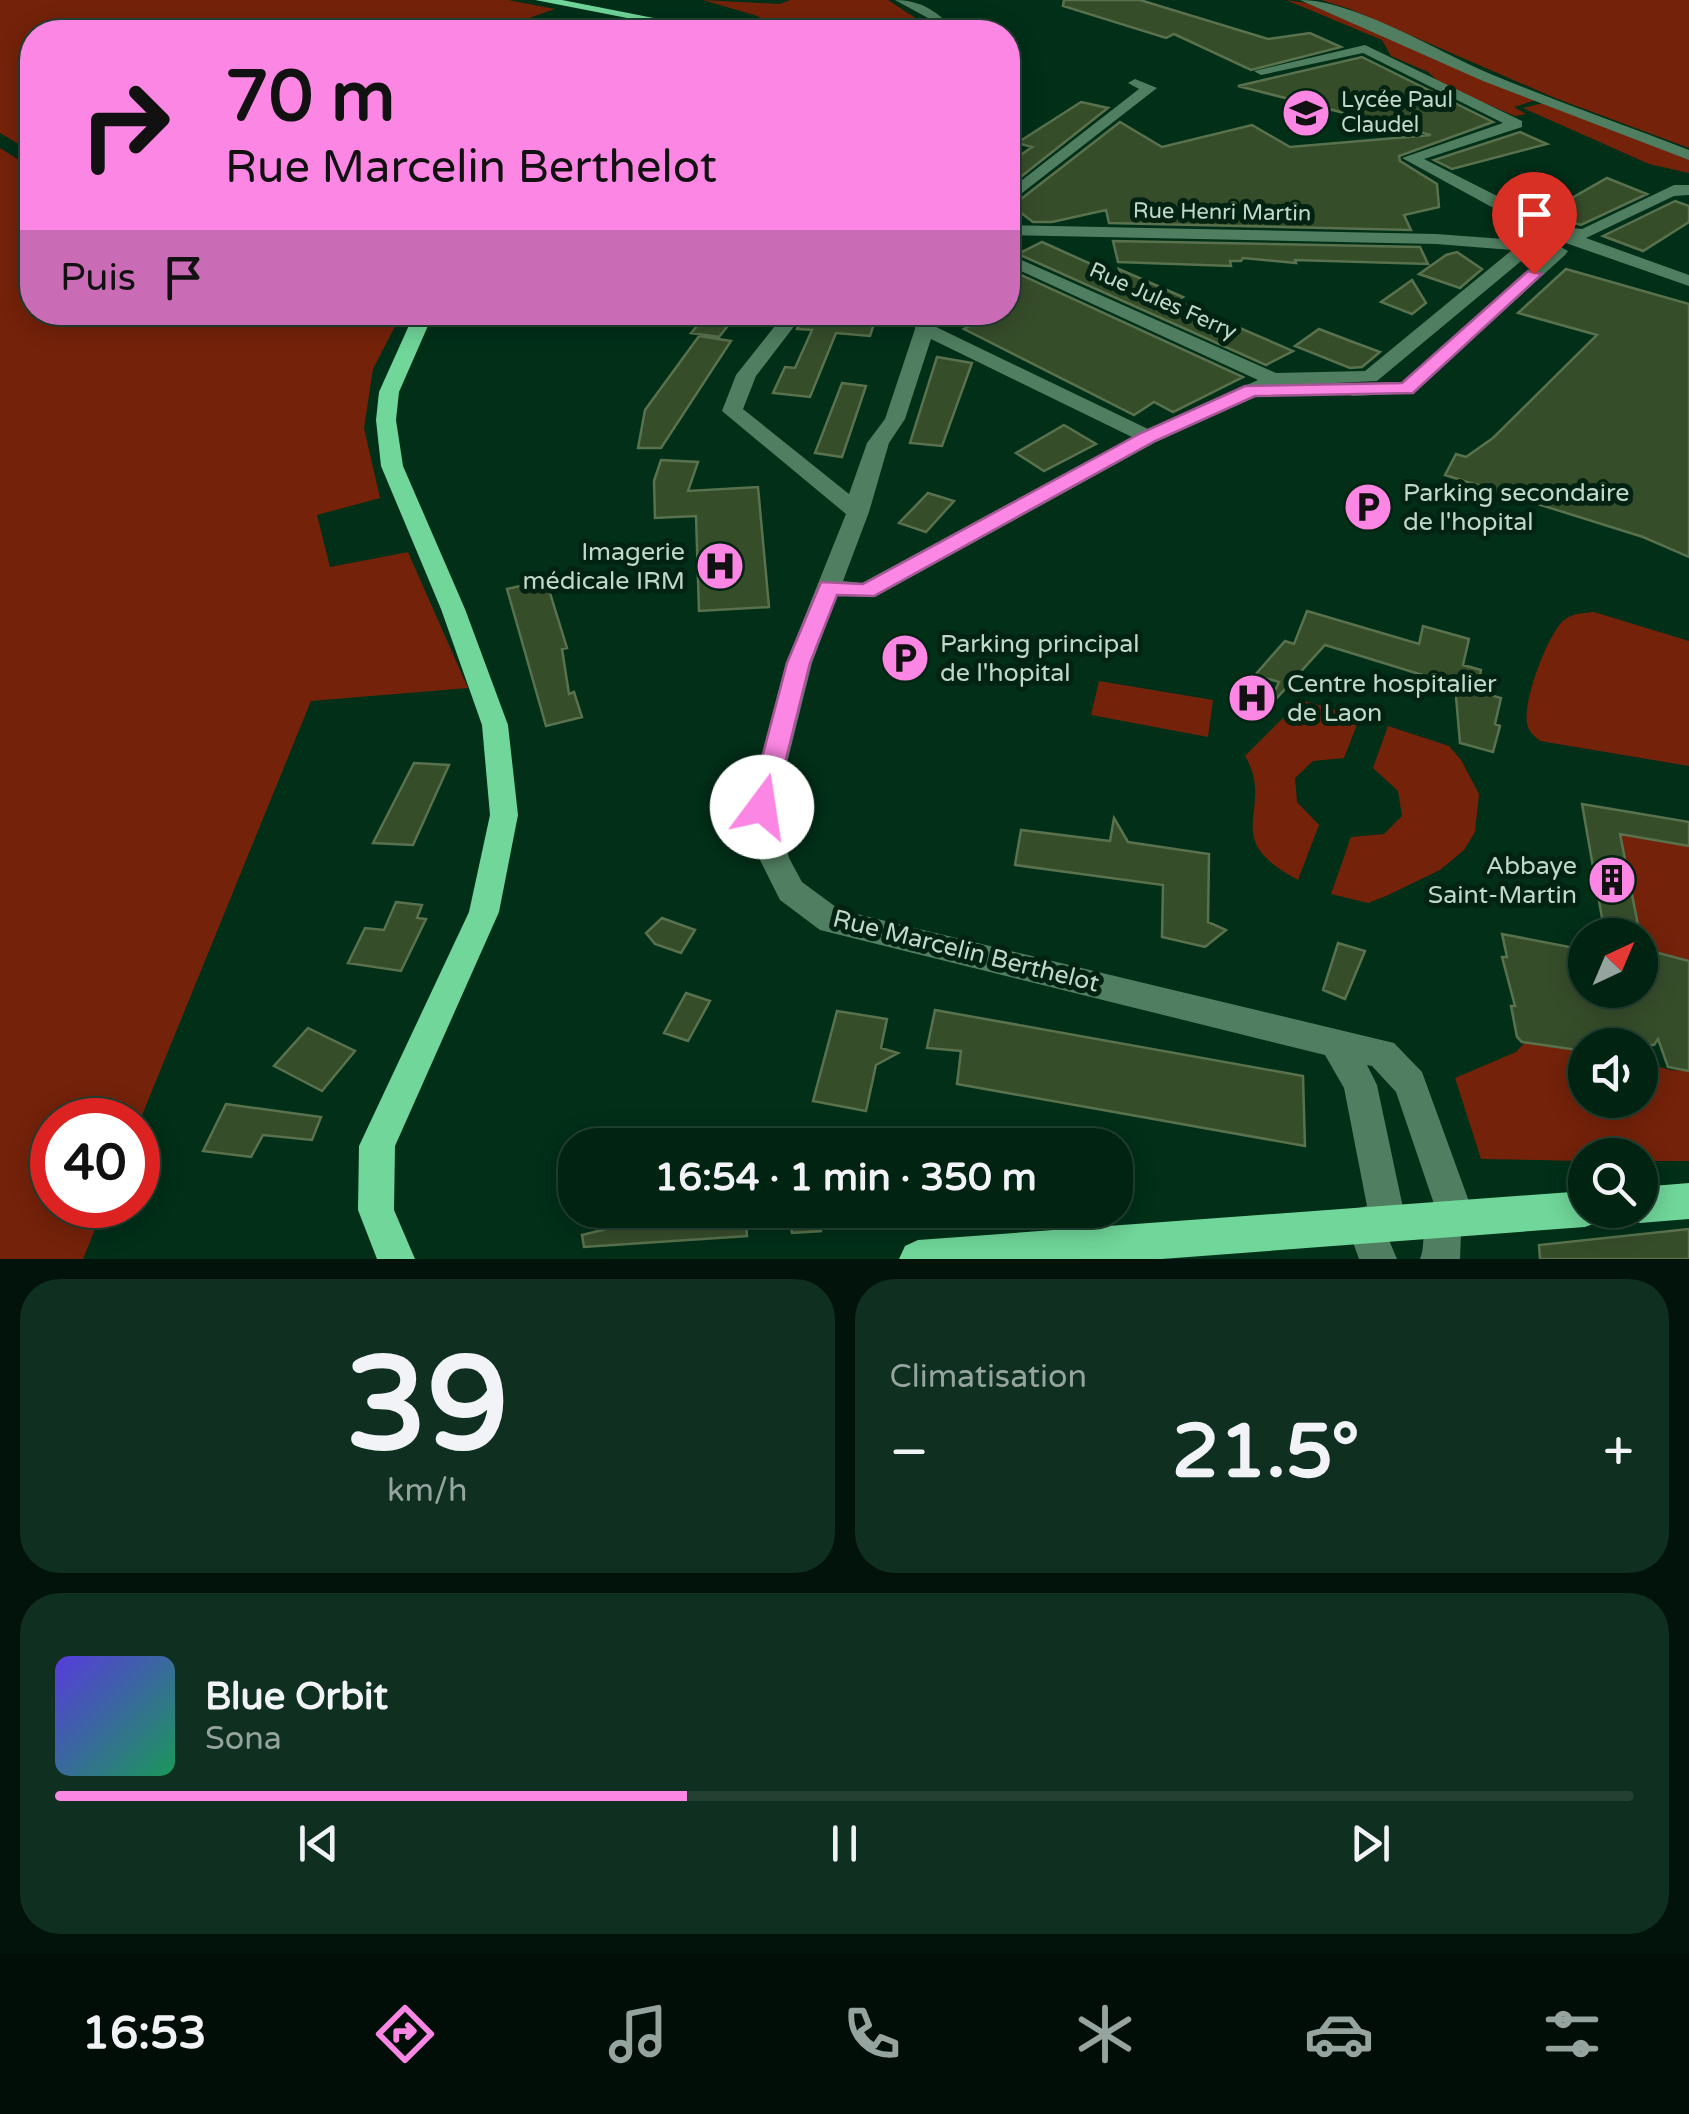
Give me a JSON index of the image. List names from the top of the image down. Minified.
{"streets":{"street":["Rue Henri Martin","Rue Jules Ferry","Rue Marcelin Berthelot"]},"places":{"school or university":["Lycée Paul Claudel"],"parking":["Parking secondaire de l'hopital","Parking principal de l'hopital"],"hospital":["Imagerie médicale IRM","Centre hospitalier de Laon"],"building":["Abbaye Saint-Martin"]},"north":"top right","page":{"turn":["70 m","Rue Marcelin Berthelot"],"then":"Puis","limit":"40","trip":"16:54 · 1 min · 350 m","tile":[["39","km/h"],"Climatisation"],"heat":["−","21.5°","+"],"song":["Blue Orbit","Sona"],"tabs":"16:53"}}
